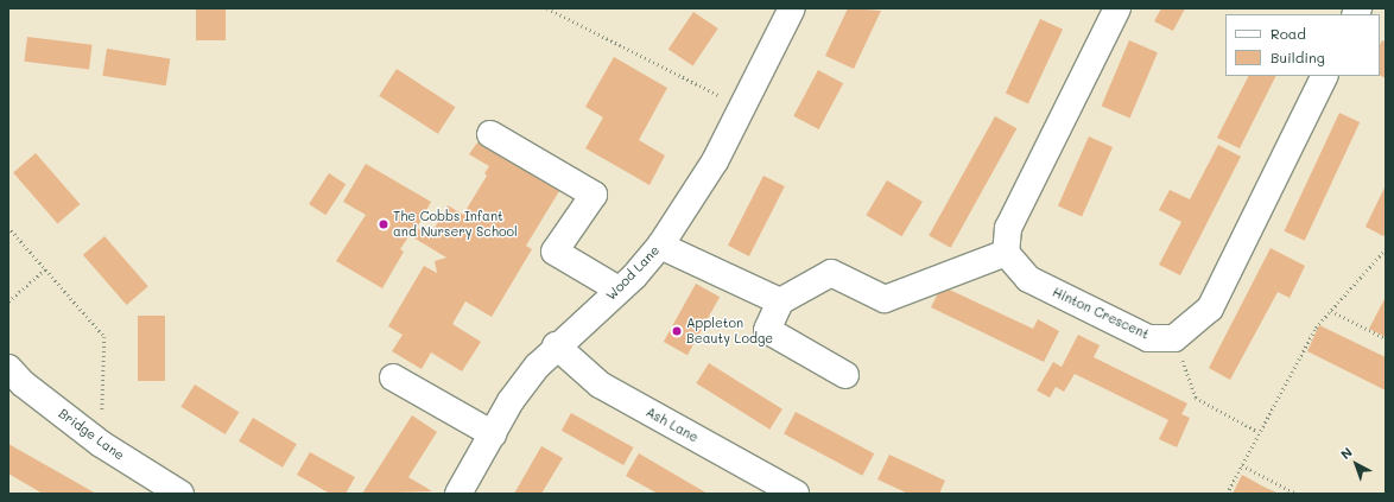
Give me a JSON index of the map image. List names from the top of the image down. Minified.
{"streets":{"street":["Wood Lane","Hinton Crescent","Ash Lane","Bridge Lane"]},"crossings":[["Wood Lane","Ash Lane"]],"places":["The Cobbs Infant and Nursery School","Appleton Beauty Lodge"],"legend":["Road","Building"],"north":"top left"}
